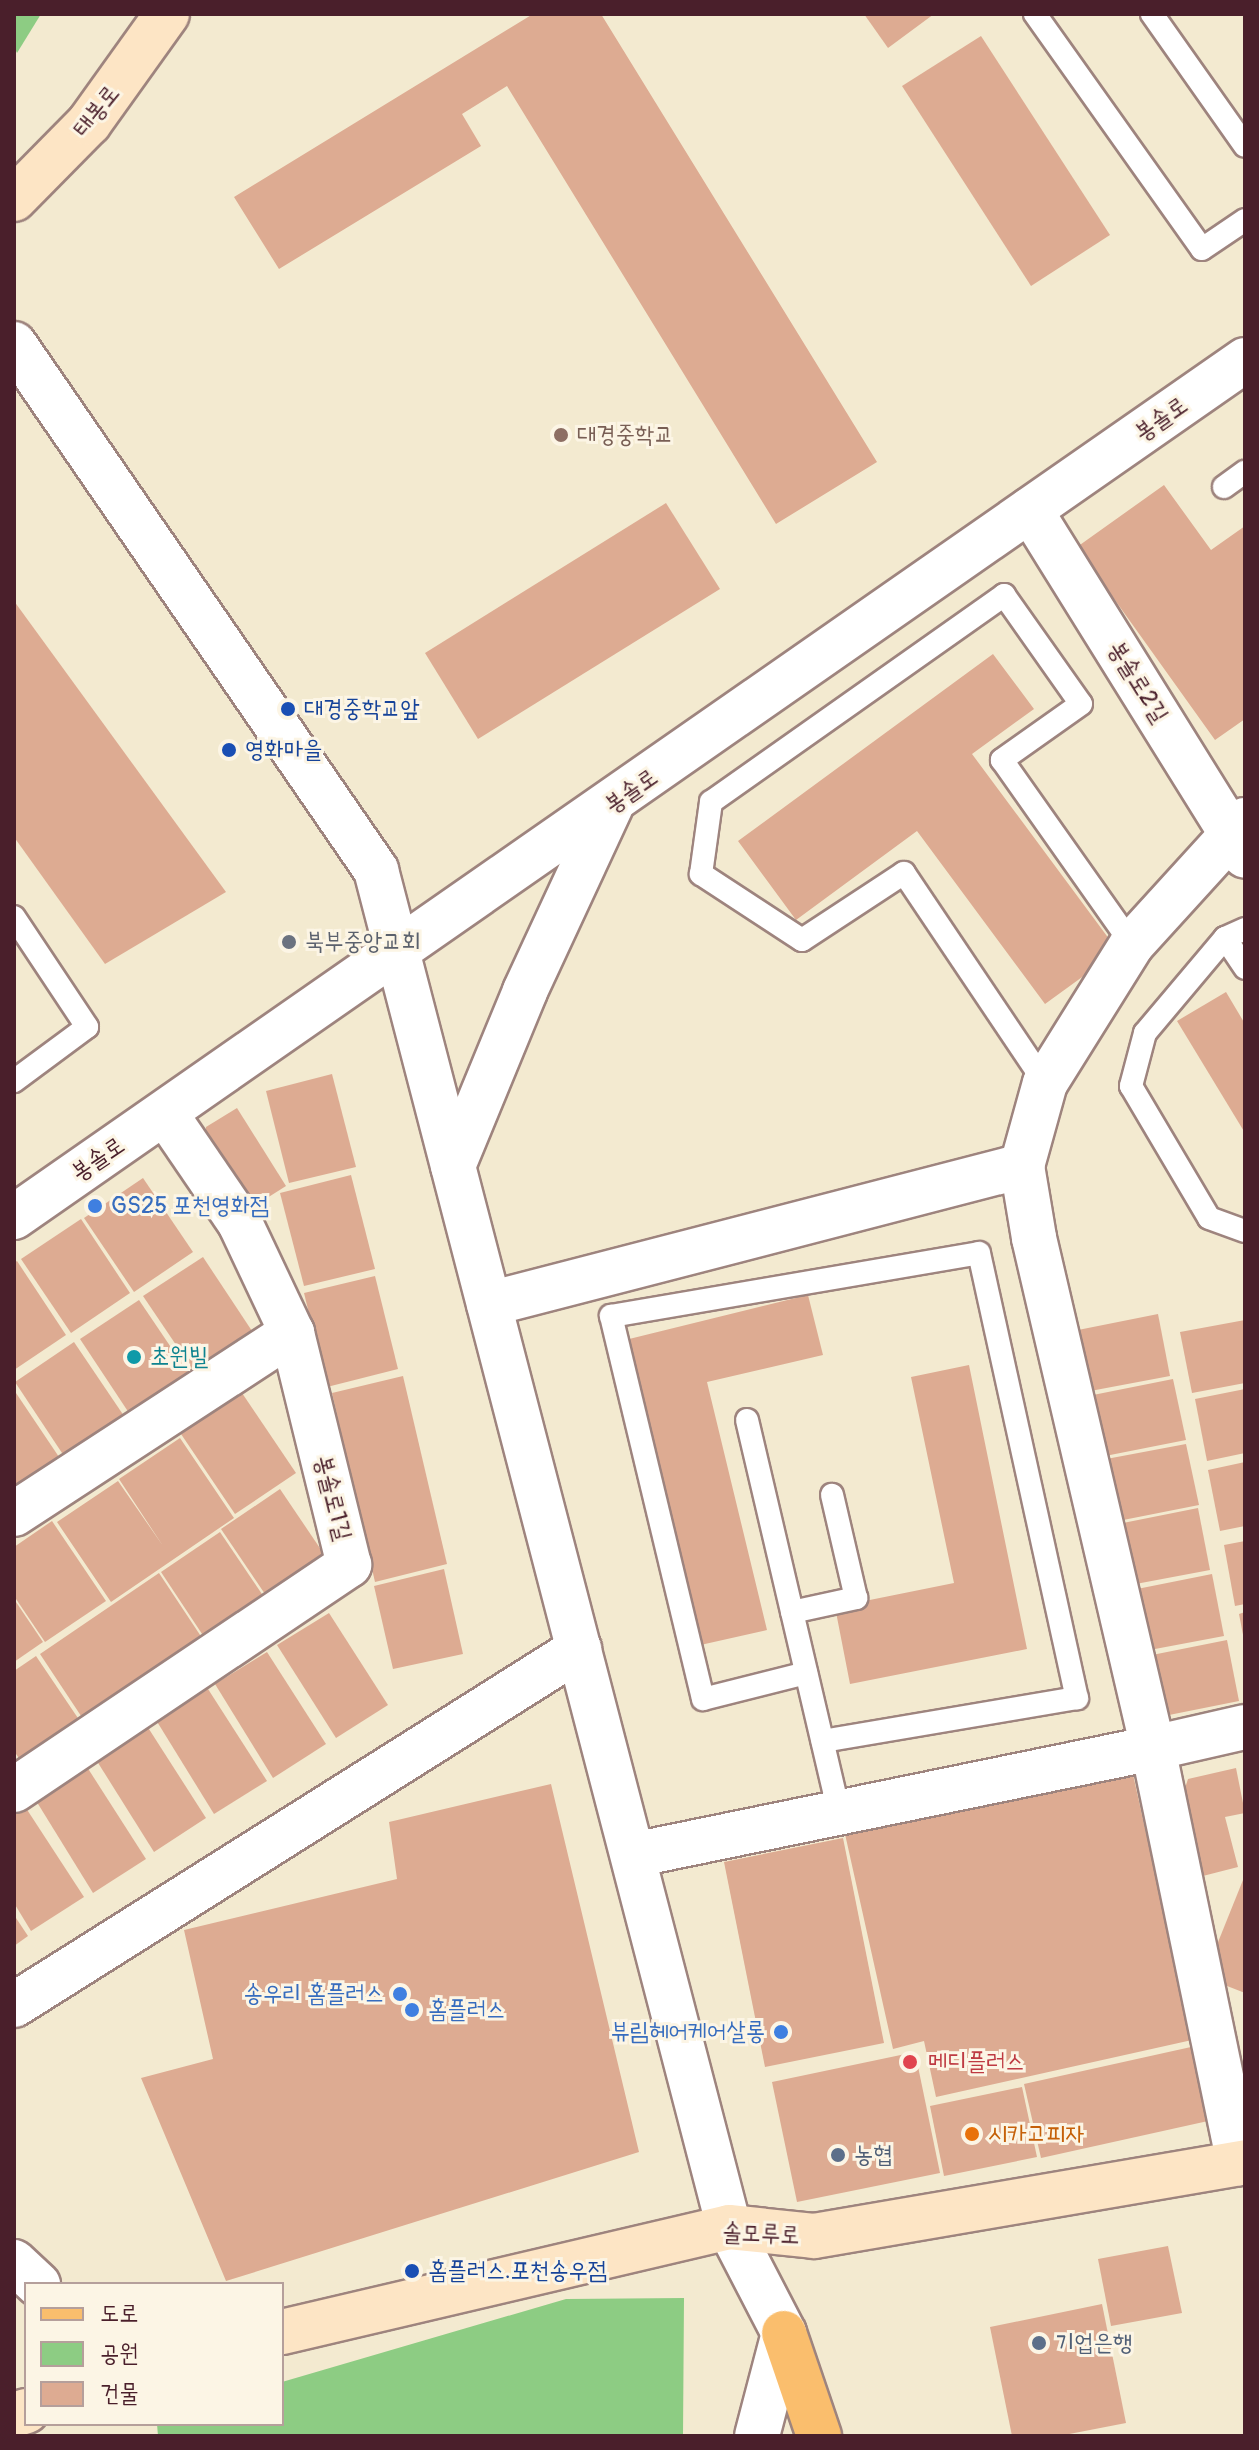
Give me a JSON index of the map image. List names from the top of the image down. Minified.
{"streets":{"main road":["태봉로","솔모루로"],"street":["봉솔로","봉솔로2길","봉솔로1길"]},"crossings":[["봉솔로","봉솔로2길"],["봉솔로","봉솔로1길"]],"places":["대경중학교","대경중학교앞","영화마을","북부중앙교회","GS25 포천영화점","초원빌","송우리 홈플러스","홈플러스","뷰림헤어케어살롱","메디플러스","시카고피자","농협","홈플러스.포천송우점","기업은행"],"legend":["도로","공원","건물"]}
